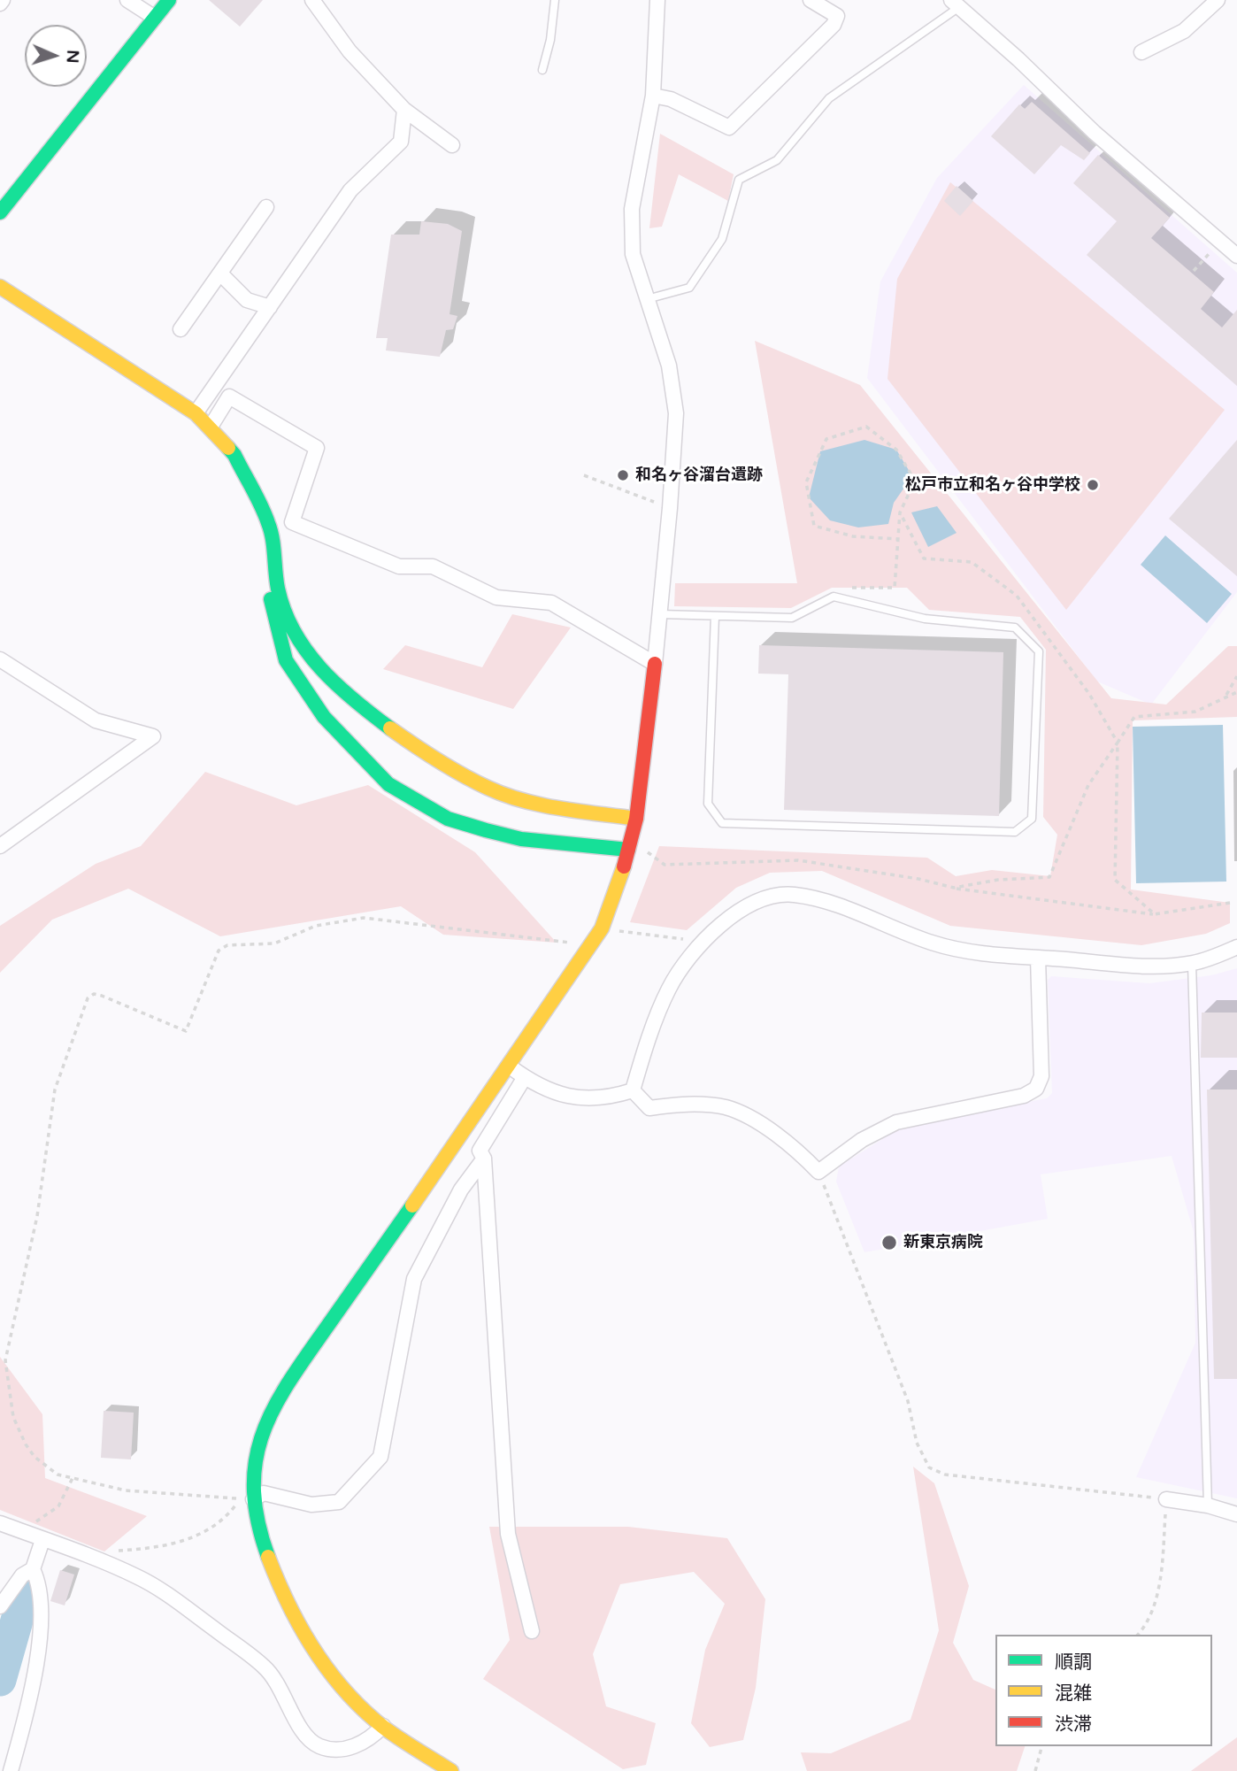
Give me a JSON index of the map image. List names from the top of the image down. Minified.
{"places":["和名ヶ谷溜台遺跡","松戸市立和名ヶ谷中学校","新東京病院"],"legend":["順調","混雑","渋滞"],"north":"right"}
